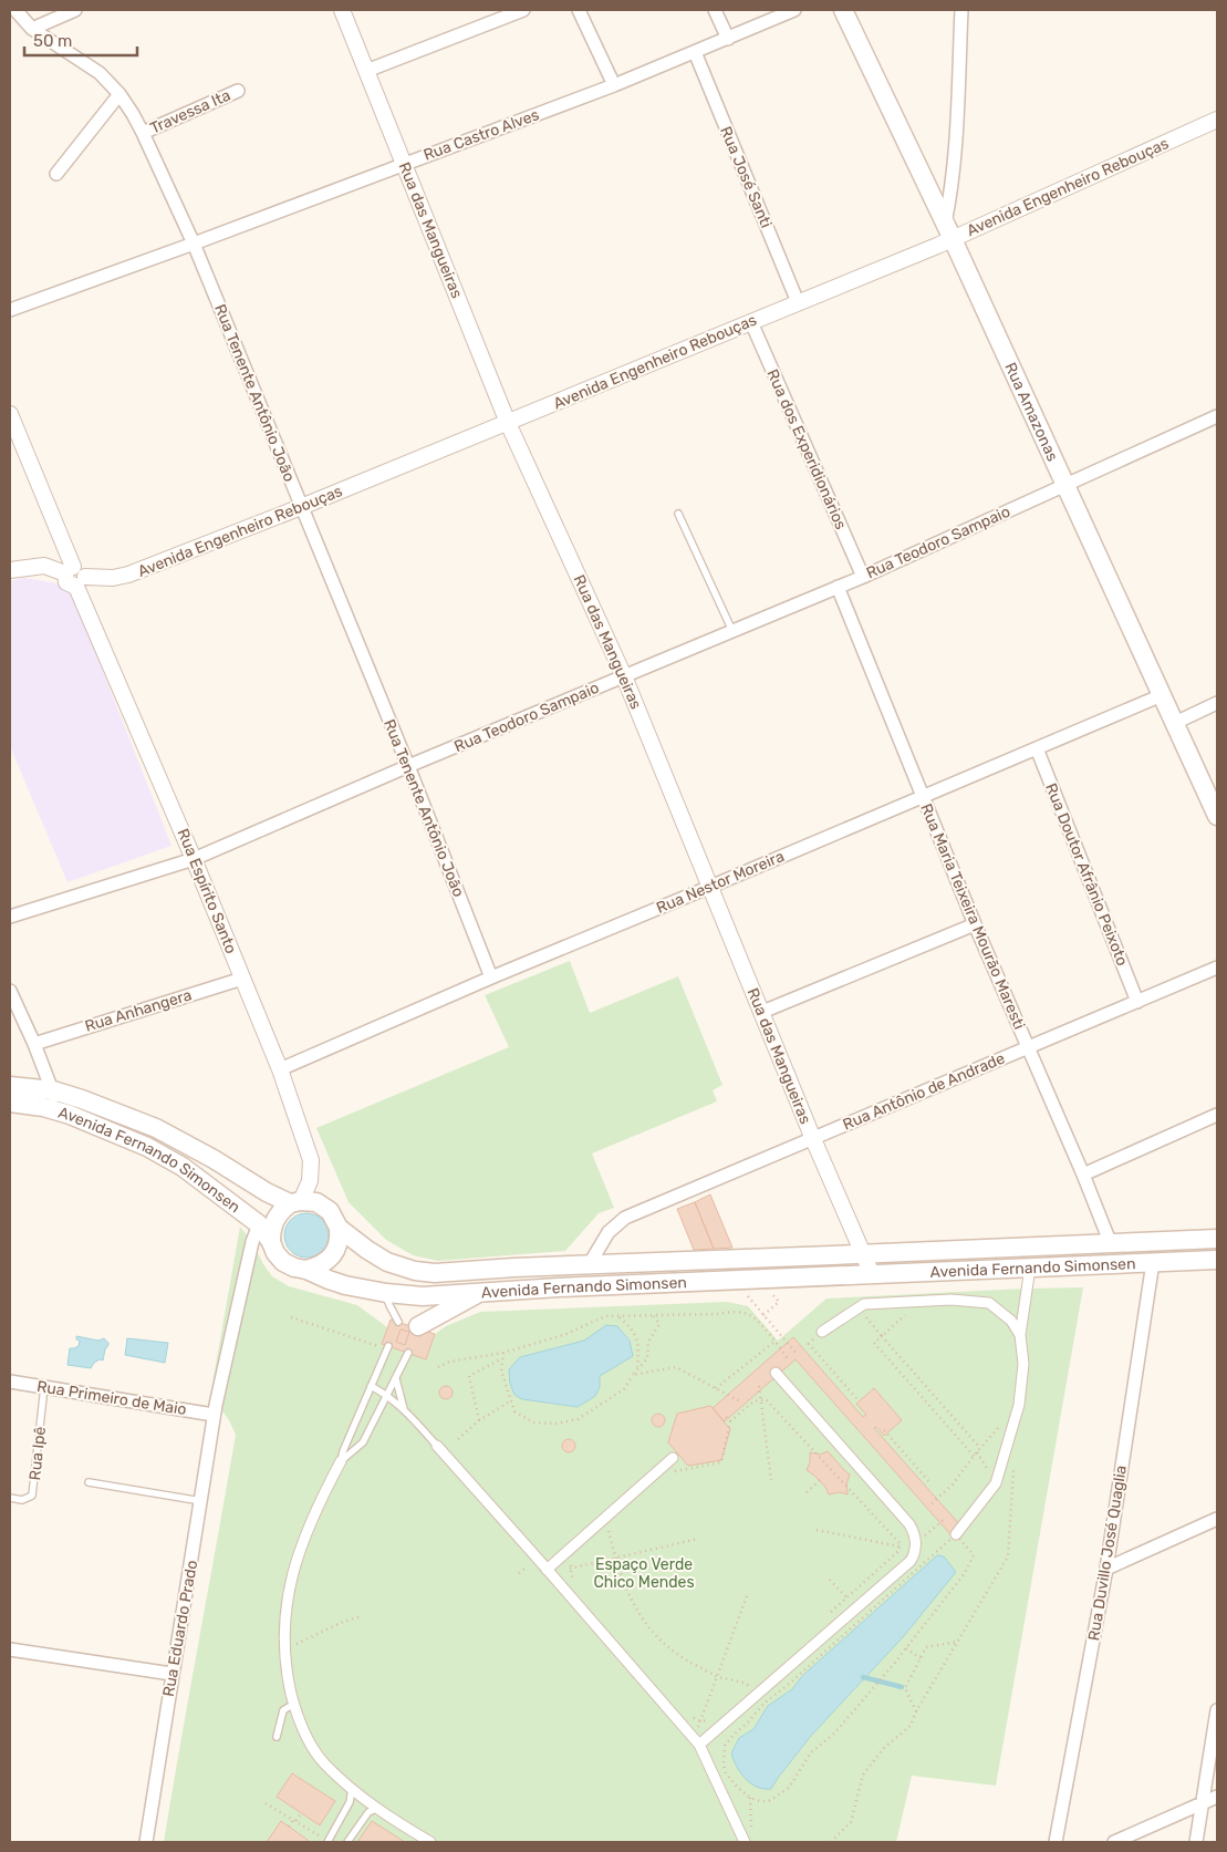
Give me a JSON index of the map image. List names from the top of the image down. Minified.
{"streets":{"main road":["Rua Amazonas","Avenida Fernando Simonsen"],"street":["Travessa Ita","Rua Castro Alves","Rua José Santi","Avenida Engenheiro Rebouças","Rua das Mangueiras","Rua Tenente Antônio João","Rua dos Experidionários","Rua Teodoro Sampaio","Rua Doutor Afrânio Peixoto","Rua Nestor Moreira","Rua Espírito Santo","Rua Maria Teixeira Mourão Maresti","Rua Anhangera","Rua Antônio de Andrade","Rua Primeiro de Maio","Rua Duvillo José Quaglia","Rua Eduardo Prado"],"lane":["Rua Ipê"]},"crossings":[["Travessa Ita","Rua Tenente Antônio João"],["Rua Castro Alves","Rua José Santi"],["Rua Castro Alves","Rua das Mangueiras"],["Rua Castro Alves","Rua Tenente Antônio João"],["Rua José Santi","Avenida Engenheiro Rebouças"],["Avenida Engenheiro Rebouças","Rua das Mangueiras"],["Avenida Engenheiro Rebouças","Rua Tenente Antônio João"],["Avenida Engenheiro Rebouças","Rua Amazonas"],["Avenida Engenheiro Rebouças","Rua dos Experidionários"],["Avenida Engenheiro Rebouças","Rua Espírito Santo"],["Rua das Mangueiras","Rua Teodoro Sampaio"],["Rua das Mangueiras","Rua Nestor Moreira"],["Rua das Mangueiras","Rua Antônio de Andrade"],["Rua das Mangueiras","Avenida Fernando Simonsen"],["Rua Tenente Antônio João","Rua Teodoro Sampaio"],["Rua Tenente Antônio João","Rua Nestor Moreira"],["Rua Amazonas","Rua Teodoro Sampaio"],["Rua Amazonas","Rua Nestor Moreira"],["Rua dos Experidionários","Rua Teodoro Sampaio"],["Rua Teodoro Sampaio","Rua Espírito Santo"],["Rua Teodoro Sampaio","Rua Maria Teixeira Mourão Maresti"],["Rua Doutor Afrânio Peixoto","Rua Nestor Moreira"],["Rua Doutor Afrânio Peixoto","Rua Antônio de Andrade"],["Rua Nestor Moreira","Rua Espírito Santo"],["Rua Nestor Moreira","Rua Maria Teixeira Mourão Maresti"],["Rua Espírito Santo","Rua Anhangera"],["Rua Espírito Santo","Avenida Fernando Simonsen"],["Rua Maria Teixeira Mourão Maresti","Rua Antônio de Andrade"],["Rua Maria Teixeira Mourão Maresti","Avenida Fernando Simonsen"],["Rua Antônio de Andrade","Avenida Fernando Simonsen"],["Avenida Fernando Simonsen","Rua Duvillo José Quaglia"],["Avenida Fernando Simonsen","Rua Eduardo Prado"],["Rua Primeiro de Maio","Rua Ipê"],["Rua Primeiro de Maio","Rua Eduardo Prado"]],"parks":["Espaço Verde Chico Mendes"],"scale_bar":"50 m"}
